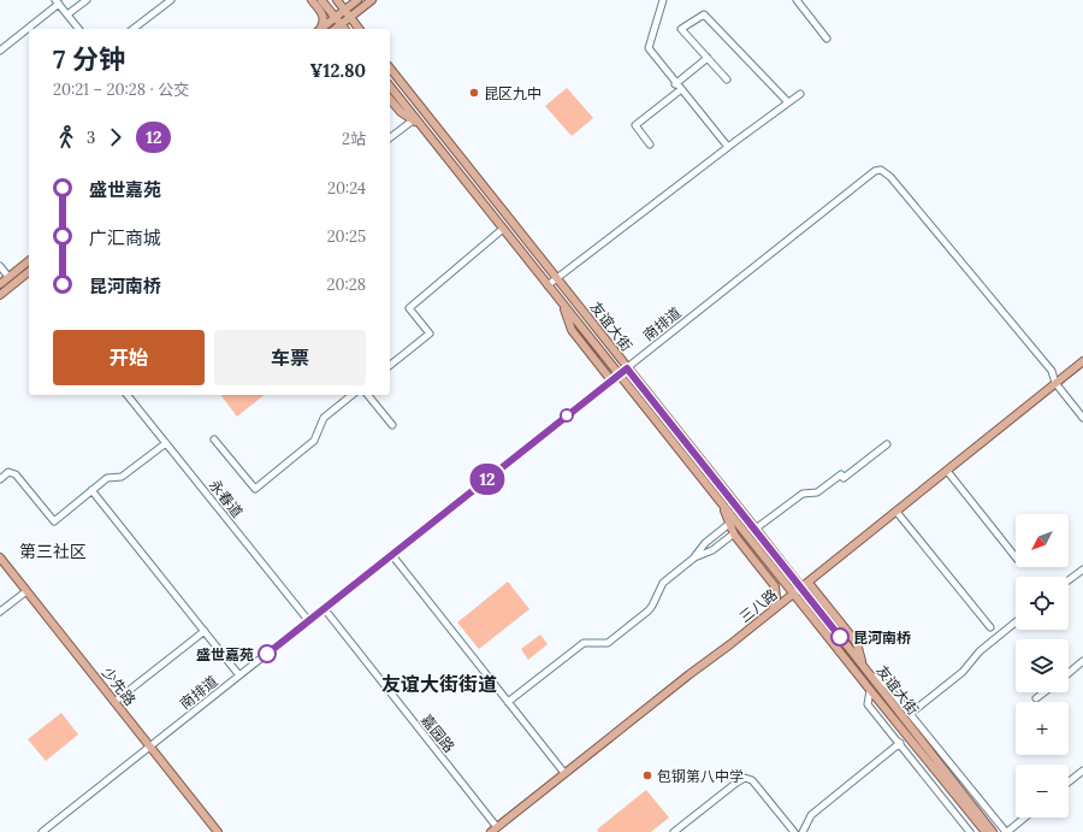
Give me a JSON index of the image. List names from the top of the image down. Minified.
{"streets":{"main road":["友谊大街","三八路","少先路"],"street":["南排道","永春道","嘉园路"]},"crossings":[["南排道","友谊大街"],["南排道","永春道"],["南排道","三八路"],["南排道","少先路"],["南排道","嘉园路"],["友谊大街","三八路"],["三八路","嘉园路"]],"districts":["第三社区","友谊大街街道"],"places":["昆区九中","昆河南桥","盛世嘉苑","包钢第八中学"],"lines":["bus line 12"],"north":"bottom left","page":{"on_map":"12","heading":["7 分钟","20:21 – 20:28 · 公交","¥12.80"],"legs":["3","12","2站"],"list":[{"name":"盛世嘉苑","value":"20:24"},{"name":"广汇商城","value":"20:25"},{"name":"昆河南桥","value":"20:28"}],"buttons":["开始","车票"],"map_buttons":["+","−"]}}
